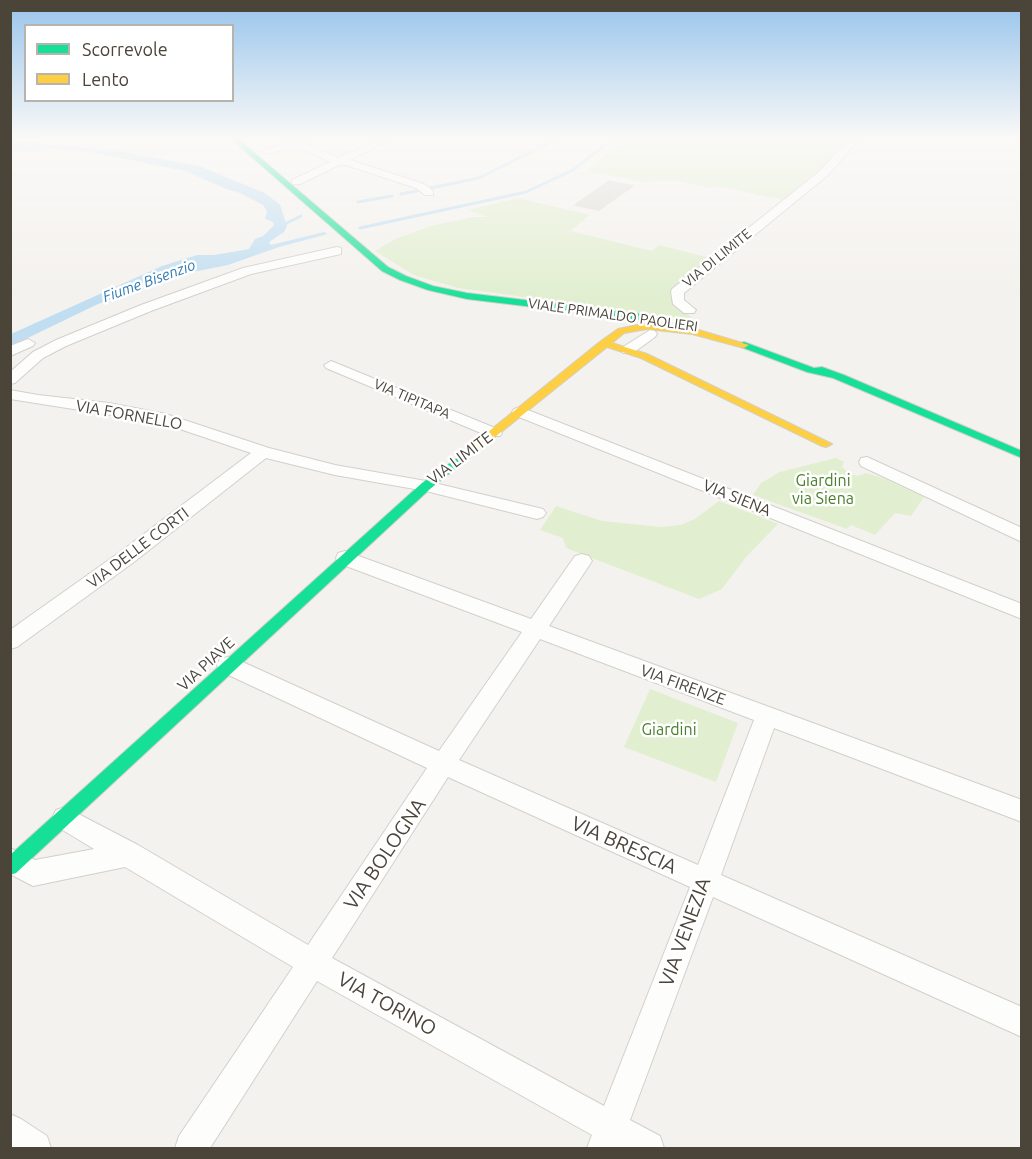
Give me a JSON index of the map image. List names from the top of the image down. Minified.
{"streets":{"main road":["VIALE PRIMALDO PAOLIERI","VIA LIMITE","VIA PIAVE"],"street":["VIA DI LIMITE","VIA TIPITAPA","VIA FORNELLO","VIA SIENA","VIA DELLE CORTI","VIA FIRENZE","VIA BRESCIA","VIA BOLOGNA","VIA VENEZIA","VIA TORINO"]},"crossings":[["VIALE PRIMALDO PAOLIERI","VIA LIMITE"],["VIA TIPITAPA","VIA LIMITE"],["VIA FORNELLO","VIA LIMITE"],["VIA FORNELLO","VIA DELLE CORTI"],["VIA LIMITE","VIA SIENA"],["VIA LIMITE","VIA DELLE CORTI"],["VIA LIMITE","VIA PIAVE"],["VIA PIAVE","VIA FIRENZE"],["VIA PIAVE","VIA BRESCIA"],["VIA PIAVE","VIA TORINO"],["VIA FIRENZE","VIA BOLOGNA"],["VIA FIRENZE","VIA VENEZIA"],["VIA BRESCIA","VIA BOLOGNA"],["VIA BRESCIA","VIA VENEZIA"],["VIA BOLOGNA","VIA TORINO"],["VIA VENEZIA","VIA TORINO"]],"water":["Fiume Bisenzio"],"parks":["Giardini via Siena","Giardini"],"legend":["Scorrevole","Lento"]}
